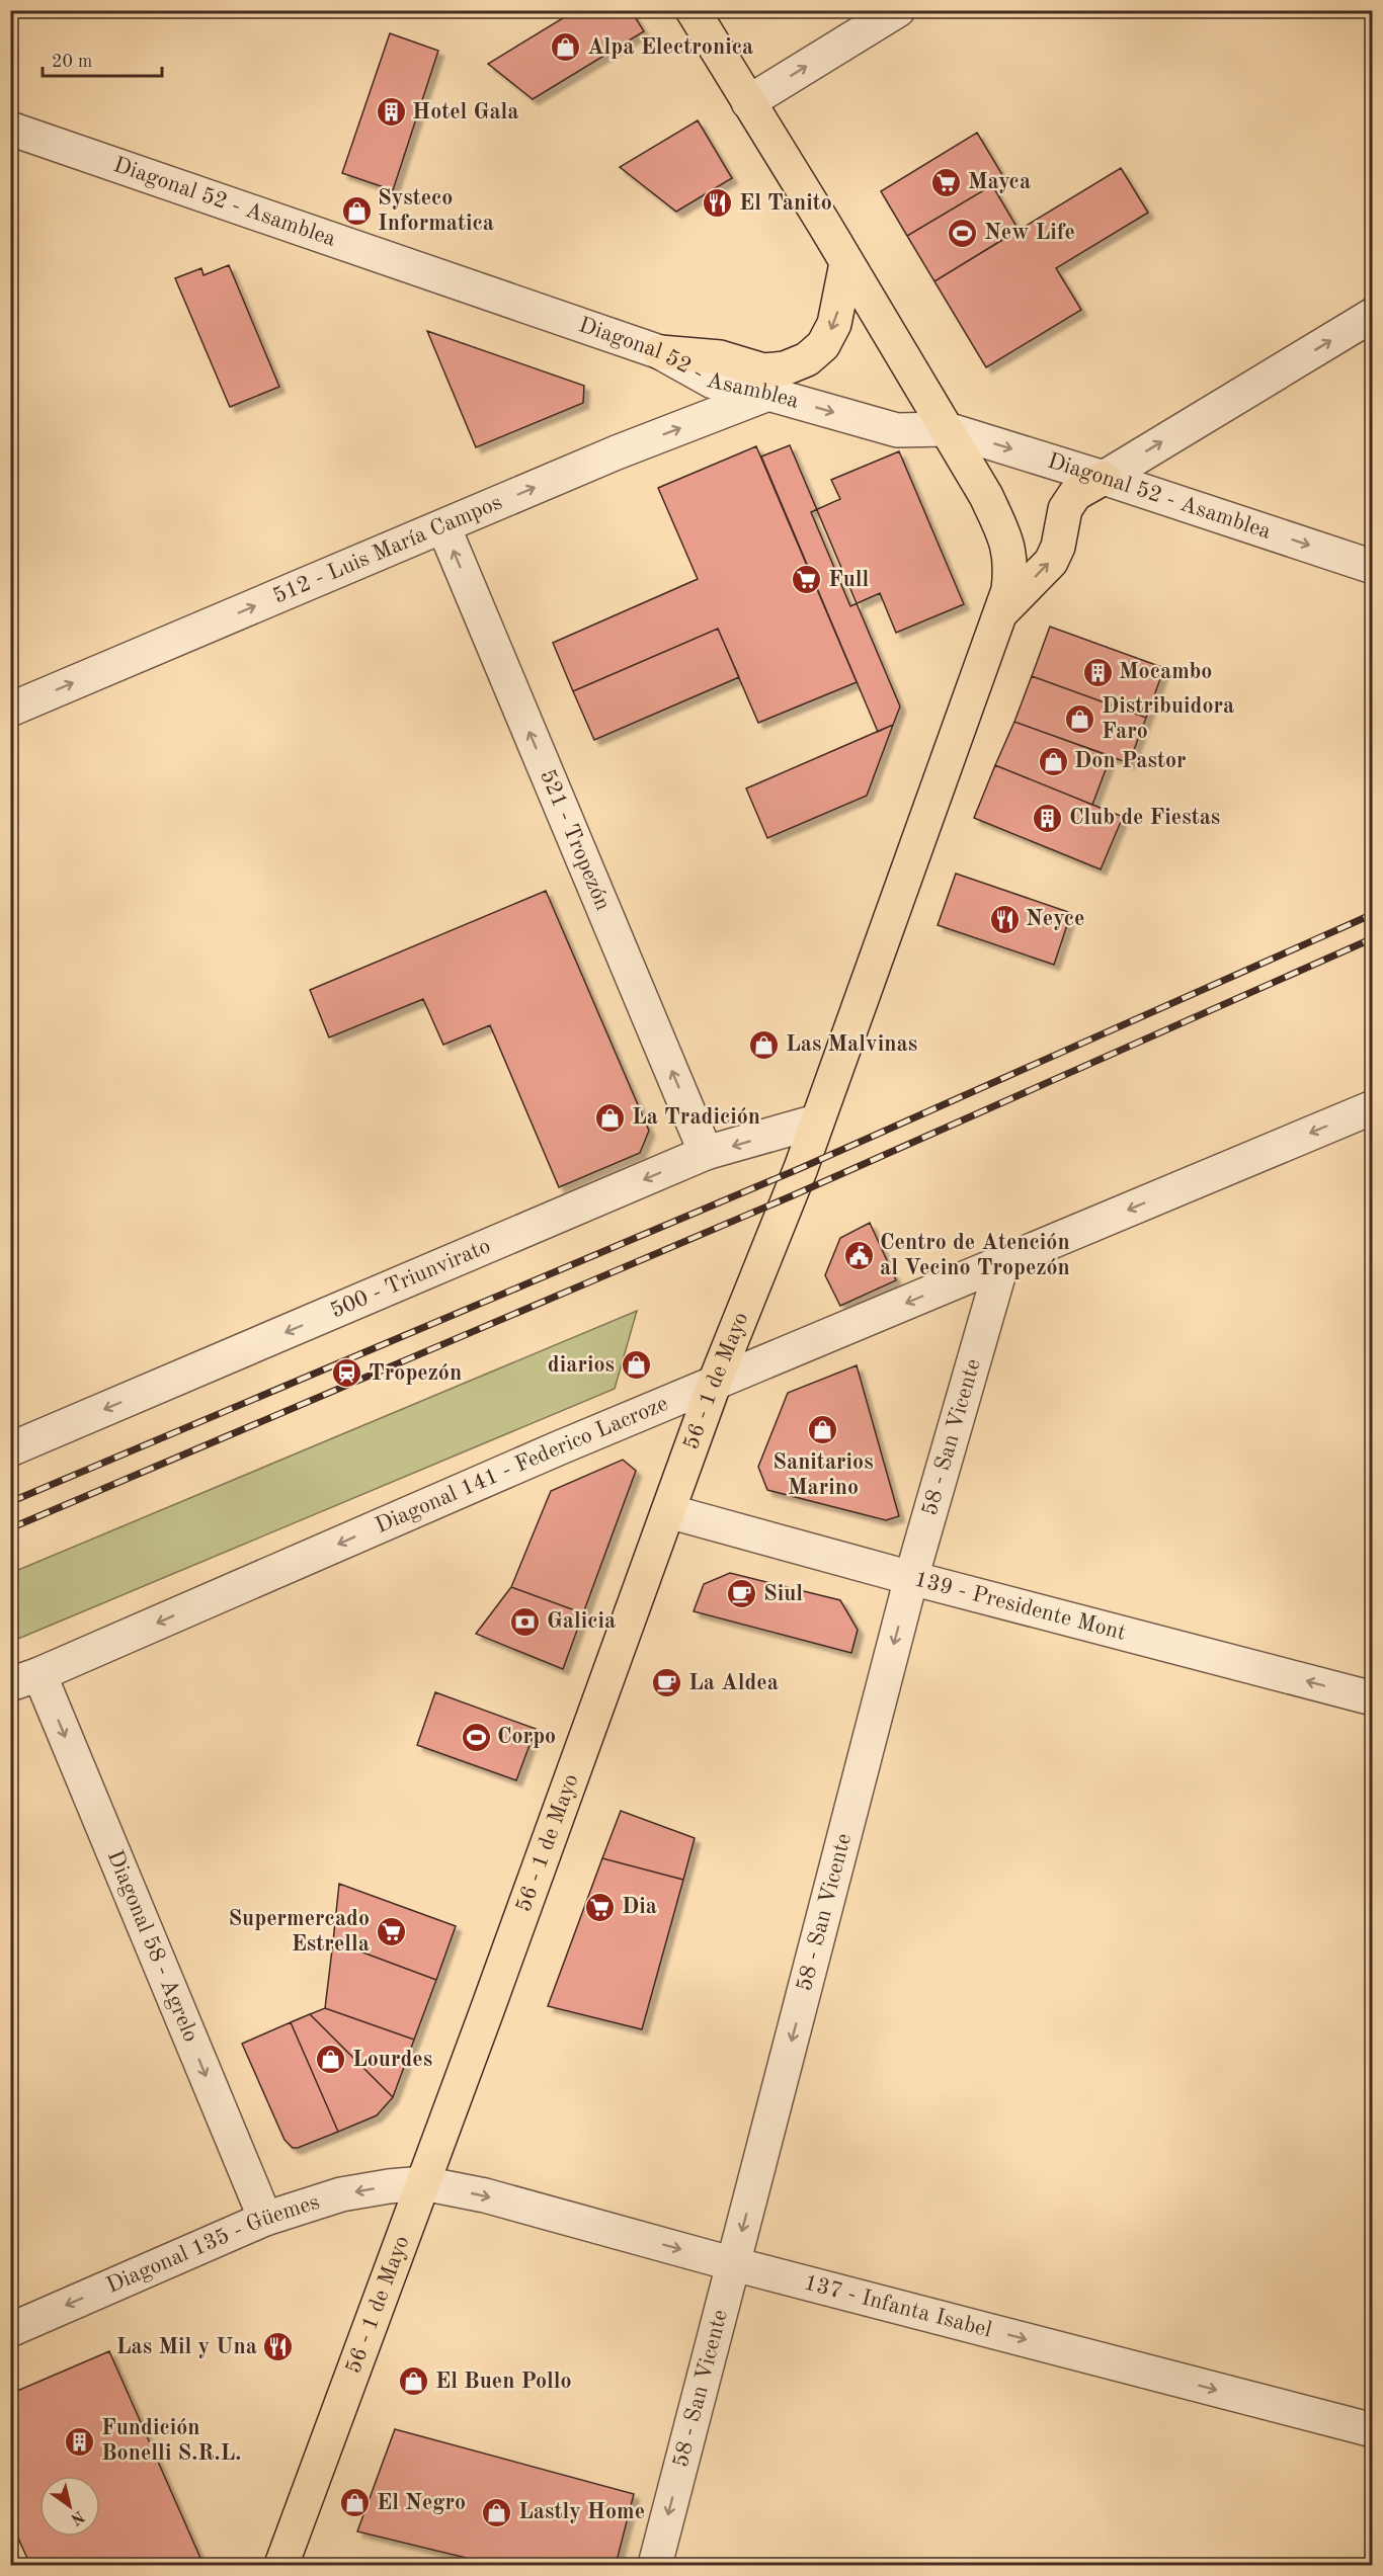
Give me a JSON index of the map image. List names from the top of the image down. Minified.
{"streets":{"main road":["56 - 1 de Mayo"],"street":["Diagonal 52 - Asamblea","512 - Luis María Campos","521 - Tropezón","500 - Triunvirato","58 - San Vicente","Diagonal 141 - Federico Lacroze","139 - Presidente Mont","Diagonal 58 - Agrelo","Diagonal 135 - Güemes","137 - Infanta Isabel"]},"crossings":[["Diagonal 52 - Asamblea","512 - Luis María Campos"],["Diagonal 52 - Asamblea","56 - 1 de Mayo"],["512 - Luis María Campos","521 - Tropezón"],["521 - Tropezón","500 - Triunvirato"],["500 - Triunvirato","56 - 1 de Mayo"],["56 - 1 de Mayo","Diagonal 141 - Federico Lacroze"],["56 - 1 de Mayo","139 - Presidente Mont"],["56 - 1 de Mayo","Diagonal 135 - Güemes"],["56 - 1 de Mayo","137 - Infanta Isabel"],["58 - San Vicente","Diagonal 141 - Federico Lacroze"],["58 - San Vicente","139 - Presidente Mont"],["58 - San Vicente","137 - Infanta Isabel"],["Diagonal 141 - Federico Lacroze","Diagonal 58 - Agrelo"],["Diagonal 58 - Agrelo","Diagonal 135 - Güemes"],["Diagonal 135 - Güemes","137 - Infanta Isabel"]],"one_way":["Diagonal 52 - Asamblea","512 - Luis María Campos","521 - Tropezón","500 - Triunvirato","58 - San Vicente","Diagonal 141 - Federico Lacroze","139 - Presidente Mont","Diagonal 58 - Agrelo","Diagonal 135 - Güemes","137 - Infanta Isabel"],"places":{"shop":["Alpa Electronica","Systeco Informatica","Distribuidora Faro","Don Pastor","Las Malvinas","La Tradición","diarios","Sanitarios Marino","Lourdes","El Buen Pollo","El Negro","Lastly Home"],"building":["Hotel Gala","Mocambo","Club de Fiestas","Fundición Bonelli S.R.L."],"supermarket":["Mayca","Full","Dia","Supermercado Estrella"],"restaurant":["El Tanito","Neyce","Las Mil y Una"],"sports":["New Life","Corpo"],"public building":["Centro de Atención al Vecino Tropezón"],"station":["Tropezón"],"cafe":["Siul","La Aldea"],"bank":["Galicia"]},"scale_bar":"20 m","north":"bottom right"}
